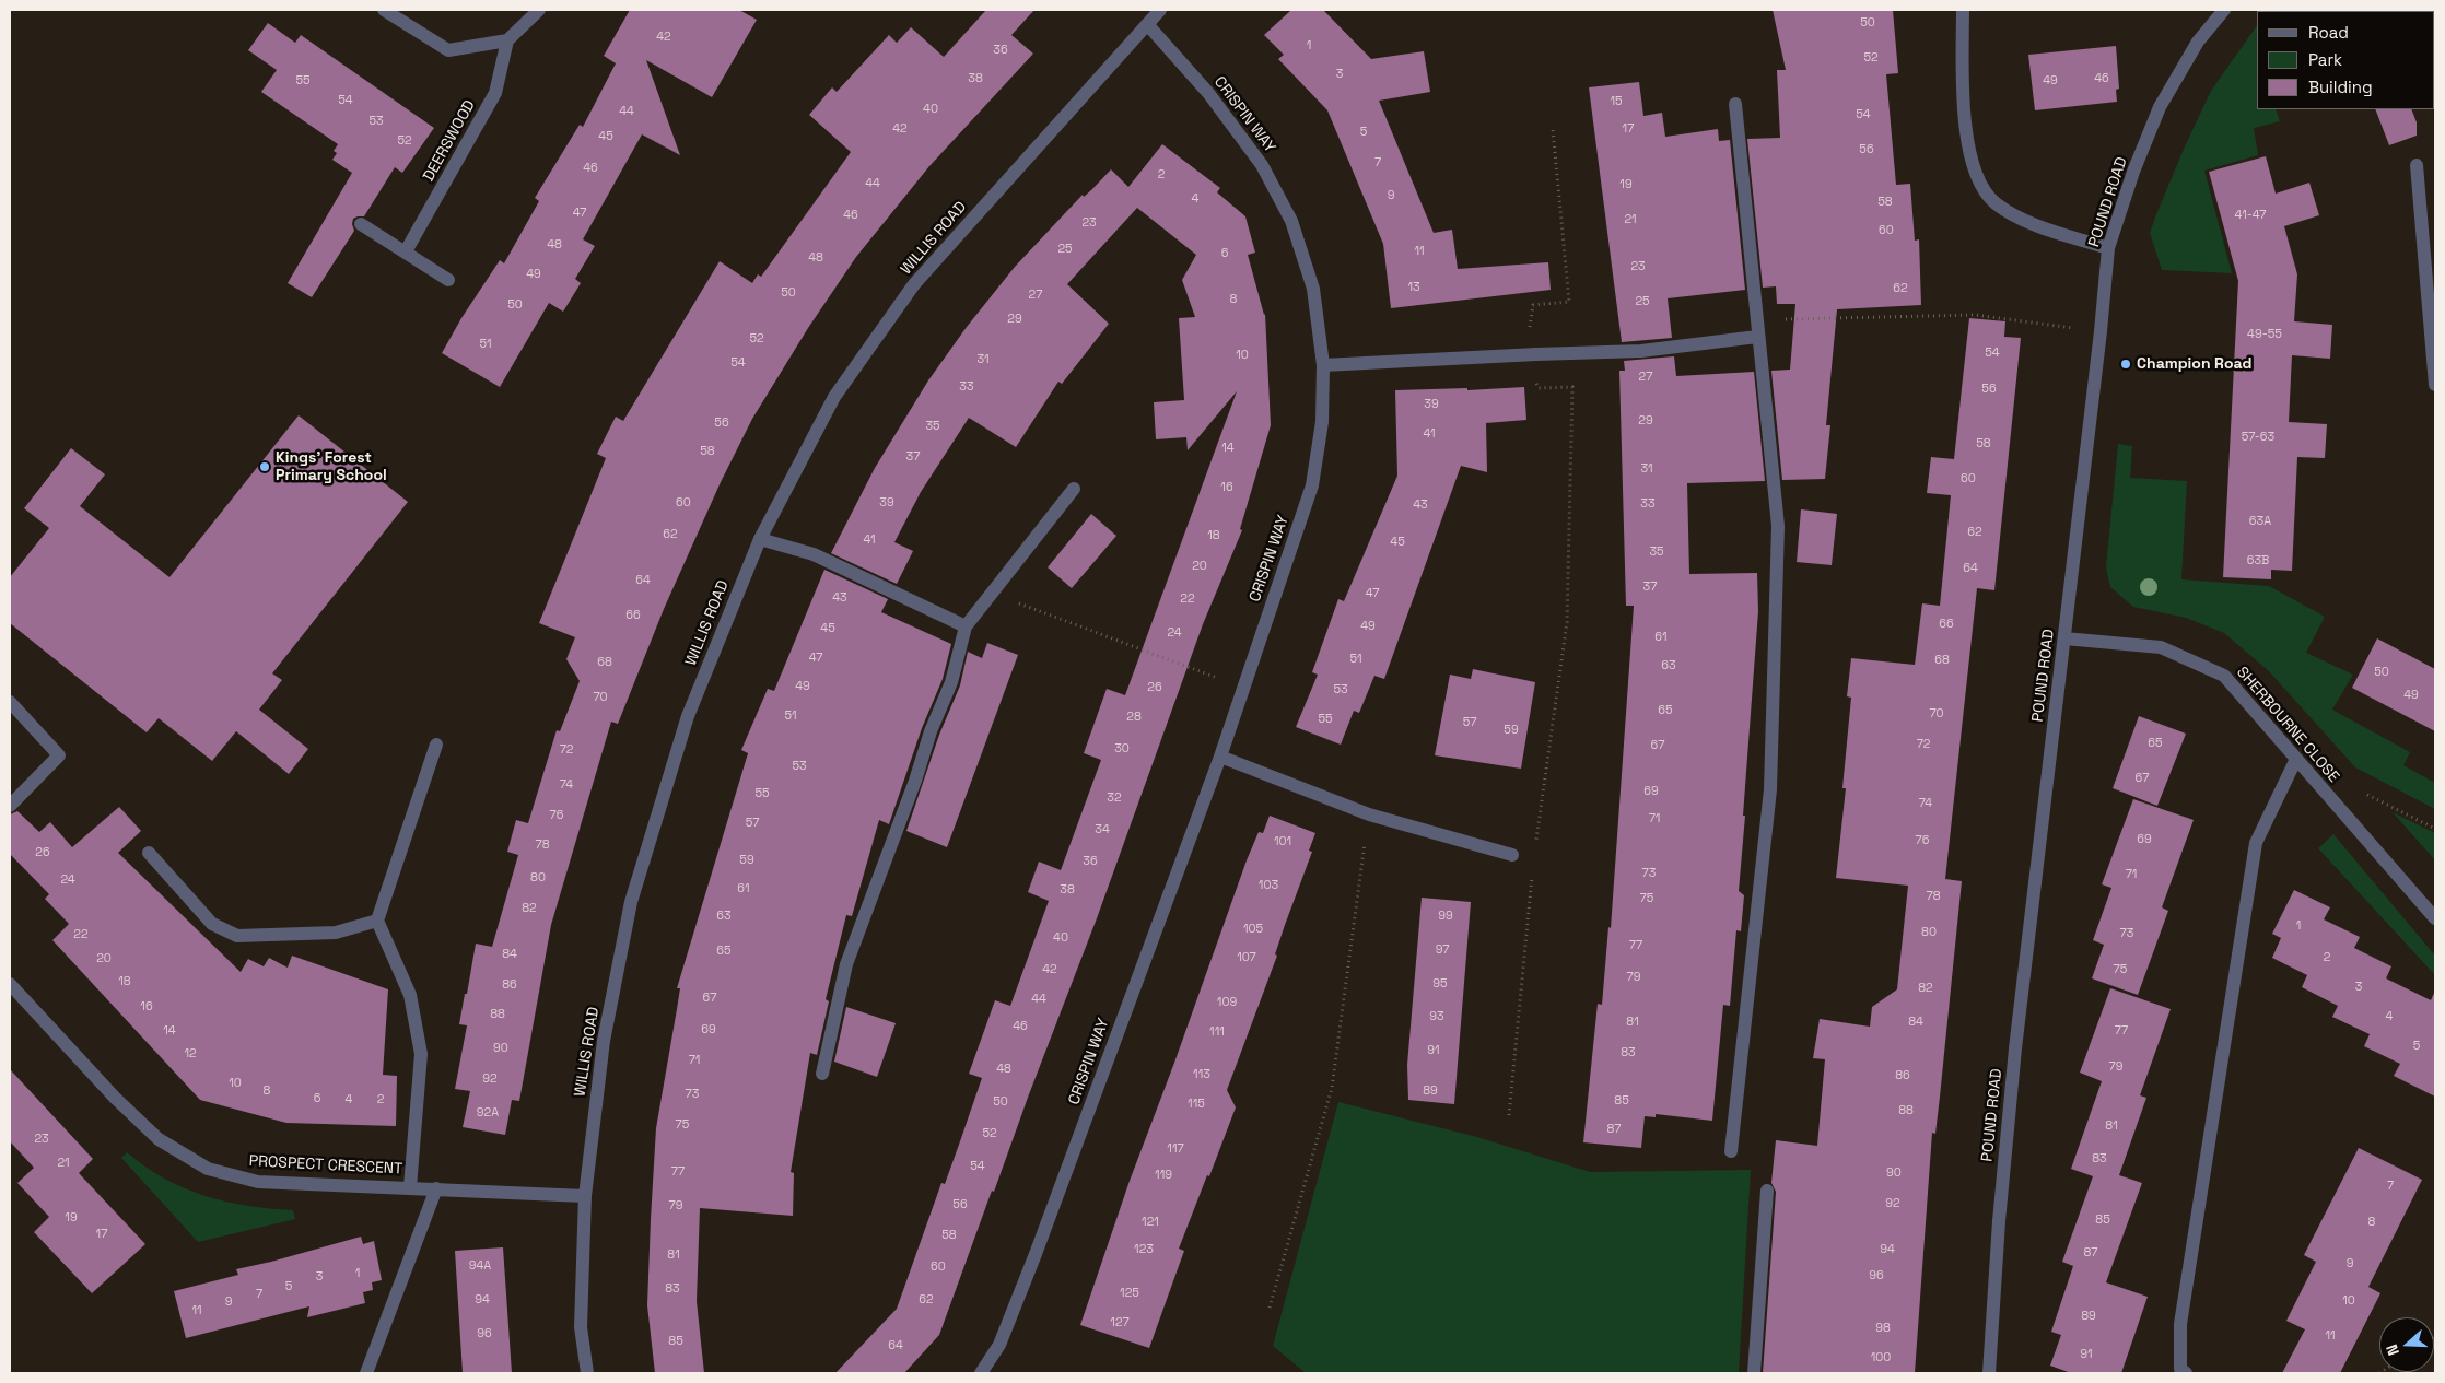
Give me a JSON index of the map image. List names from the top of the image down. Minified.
{"streets":{"street":["CRISPIN WAY","DEERSWOOD","POUND ROAD","WILLIS ROAD","SHERBOURNE CLOSE","PROSPECT CRESCENT"]},"crossings":[["CRISPIN WAY","WILLIS ROAD"],["POUND ROAD","SHERBOURNE CLOSE"],["WILLIS ROAD","PROSPECT CRESCENT"]],"places":["Champion Road","Kings' Forest Primary School"],"house_numbers":["50","42","1","36","52","3","38","46","55","49","54","15","40","44","54","53","42","17","5","45","52","56","7","46","2","44","19","9","4","58","47","46","41-47","21","23","60","48","25","11","6","48","23","49","13","62","50","27","8","25","50","29","49-55","52","51","54","10","31","54","27","33","56","39","29","56","35","41","57-63","58","14","58","37","31","60","16","60","39","33","43","63A","62","62","18","41","45","35","63B","20","64","64","37","47","43","22","66","66","49","45","24","61","47","51","68","68","63","50","49","26","53","49","70","65","70","51","28","55","57","59","65","72","67","30","72","53","67","74","69","55","32","74","76","71","57","34","69","76","101","78","26","59","36","73","71","80","24","103","61","38","78","75","82","63","99","1","105","80","73","22","40","77","97","65","84","107","2","20","42","75","79","18","95","86","3","82","67","44","109","16","88","93","4","81","84","46","69","14","77","111","5","90","91","83","12","71","79","48","113","86","92","10","8","89","73","6","4","2","85","50","115","88","92A","75","81","87","52","23","117","83","21","54","77","90","119","7","92","56","79","19","85","121","8","17","58","123","94","87","81","9","94A","60","1","96","3","5","83","125","7","94","62","10","9","11","89","127","98","96","11","85","64","91","100"],"legend":["Road","Park","Building"],"north":"left"}
